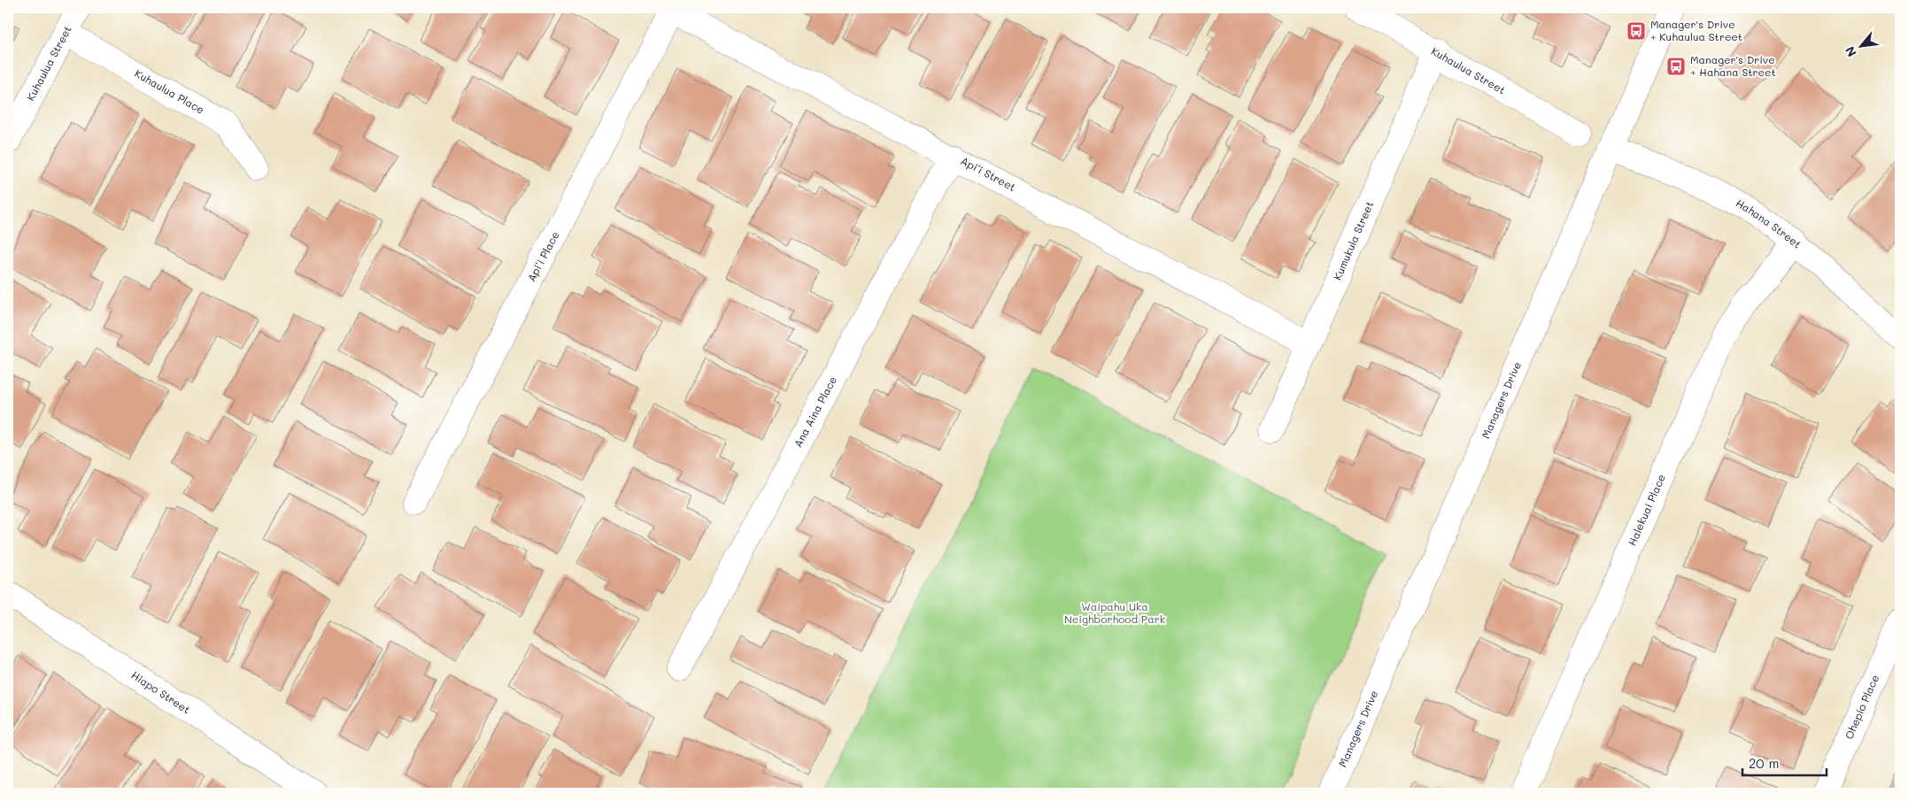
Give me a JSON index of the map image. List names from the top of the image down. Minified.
{"streets":{"street":["Kuhaulua Street","Kuhaulua Place","Apiʻi Street","Hahana Street","Kumukula Street","Apiʻi Place","Managers Drive","Ana Aina Place","Halekuai Place","Hiapo Street","Ohepio Place"]},"crossings":[["Kuhaulua Street","Kuhaulua Place"],["Kuhaulua Street","Kumukula Street"],["Apiʻi Street","Kumukula Street"],["Apiʻi Street","Apiʻi Place"],["Apiʻi Street","Ana Aina Place"],["Hahana Street","Managers Drive"],["Hahana Street","Halekuai Place"]],"parks":["Waipahu Uka Neighborhood Park"],"places":{"bus stop":["Manager's Drive + Kuhaulua Street","Manager's Drive + Hahana Street"]},"scale_bar":"20 m","north":"bottom left"}
